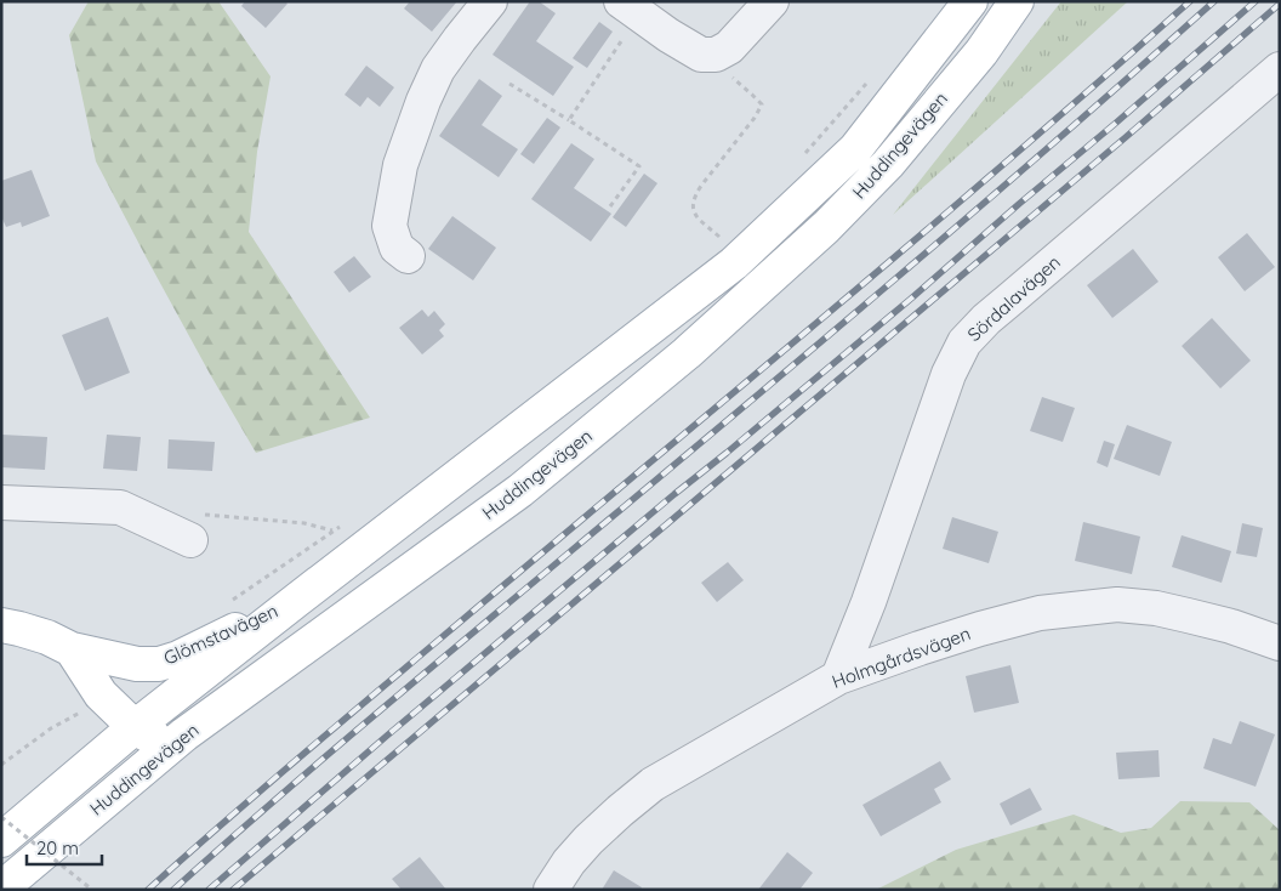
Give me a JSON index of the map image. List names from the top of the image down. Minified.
{"streets":{"main road":["Huddingevägen","Glömstavägen"],"street":["Sördalavägen","Holmgårdsvägen"]},"crossings":[["Huddingevägen","Glömstavägen"],["Sördalavägen","Holmgårdsvägen"]],"scale_bar":"20 m"}
